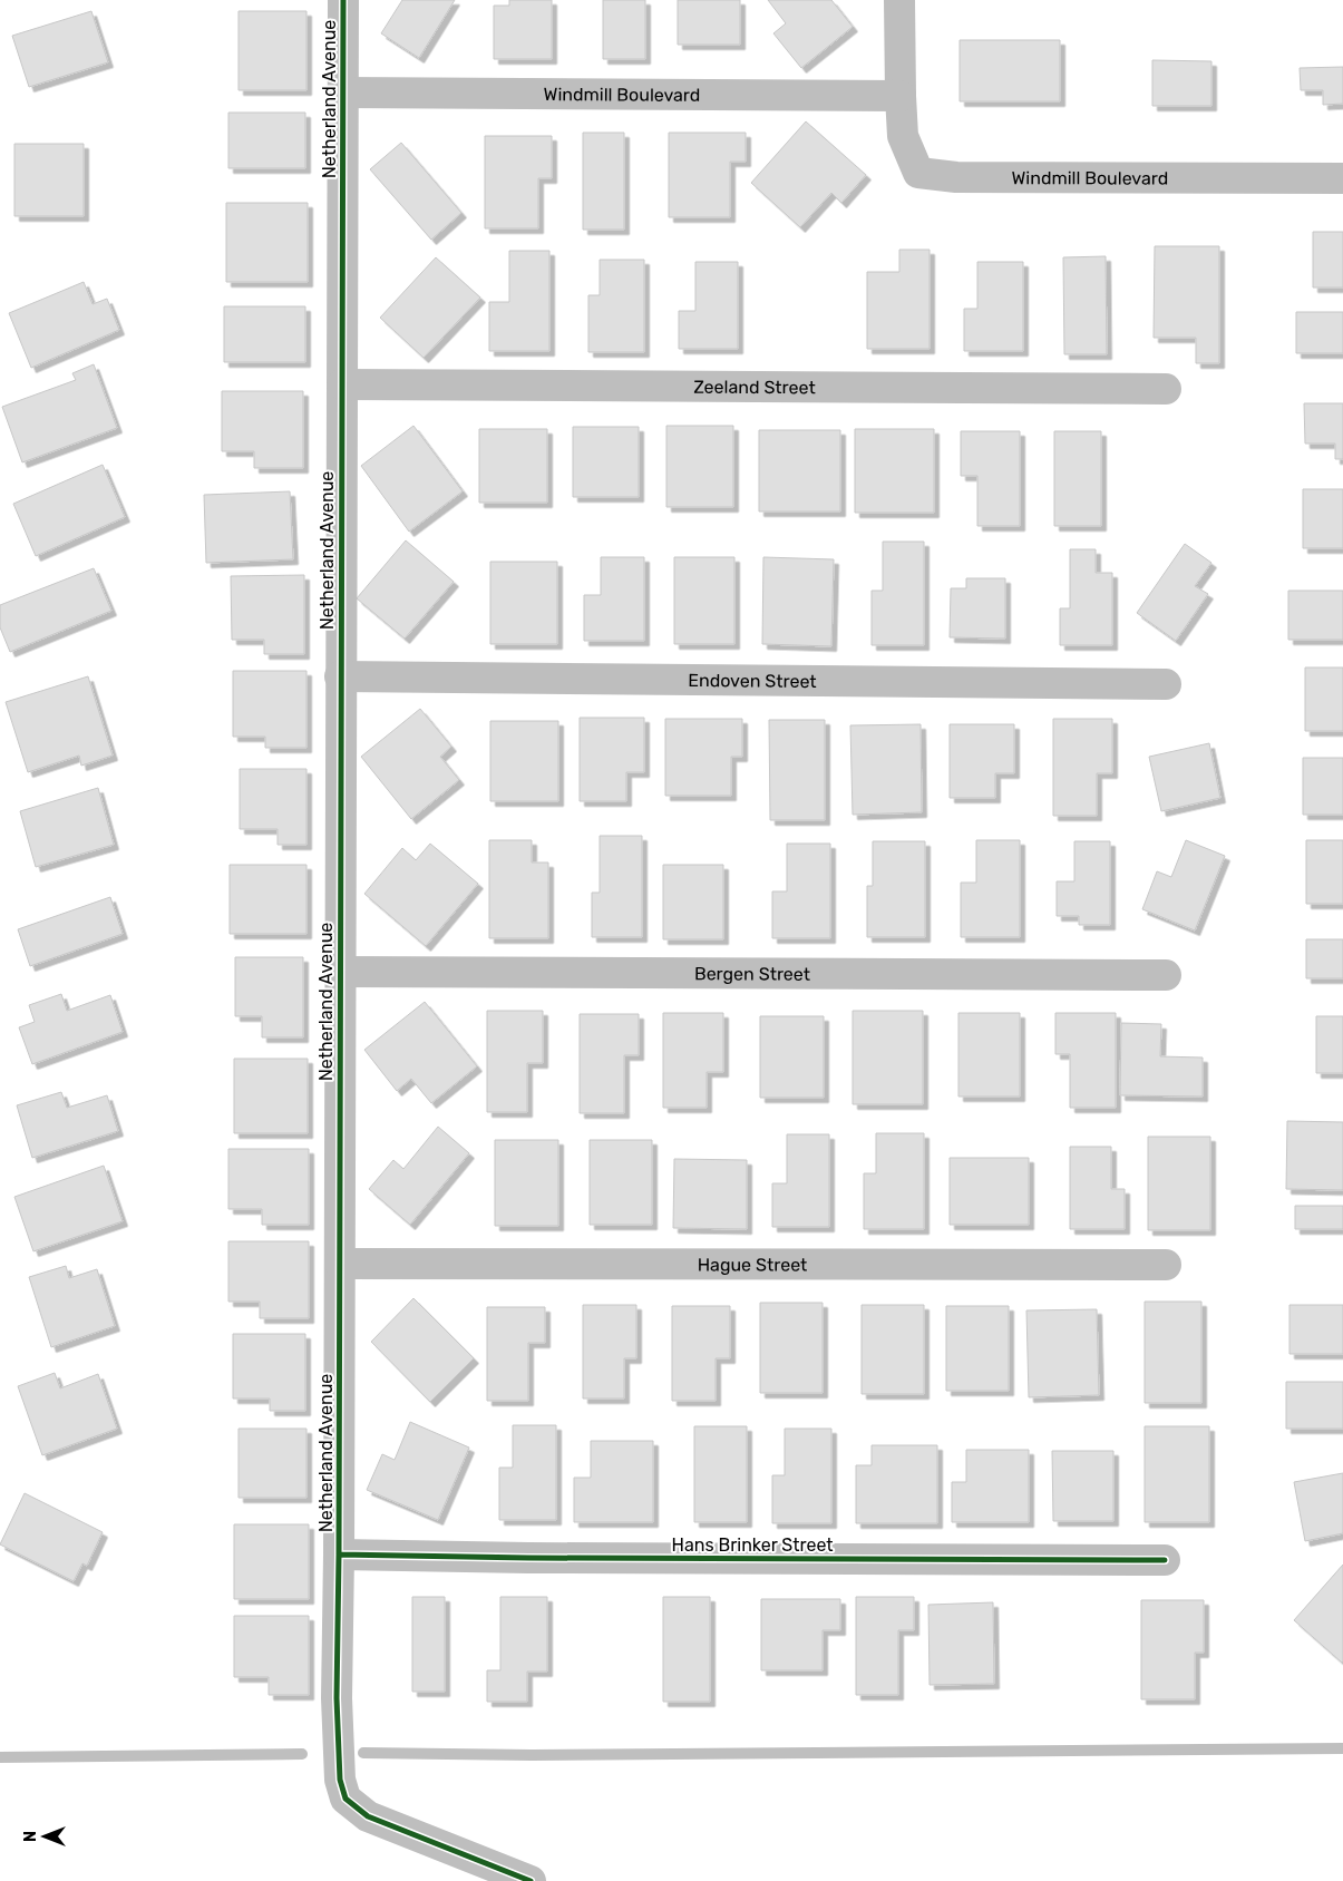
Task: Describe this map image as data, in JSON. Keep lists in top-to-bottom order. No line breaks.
{"streets":{"street":["Windmill Boulevard","Netherland Avenue","Zeeland Street","Endoven Street","Bergen Street","Hague Street","Hans Brinker Street"]},"crossings":[["Windmill Boulevard","Netherland Avenue"],["Netherland Avenue","Zeeland Street"],["Netherland Avenue","Endoven Street"],["Netherland Avenue","Bergen Street"],["Netherland Avenue","Hague Street"],["Netherland Avenue","Hans Brinker Street"]],"north":"left"}
